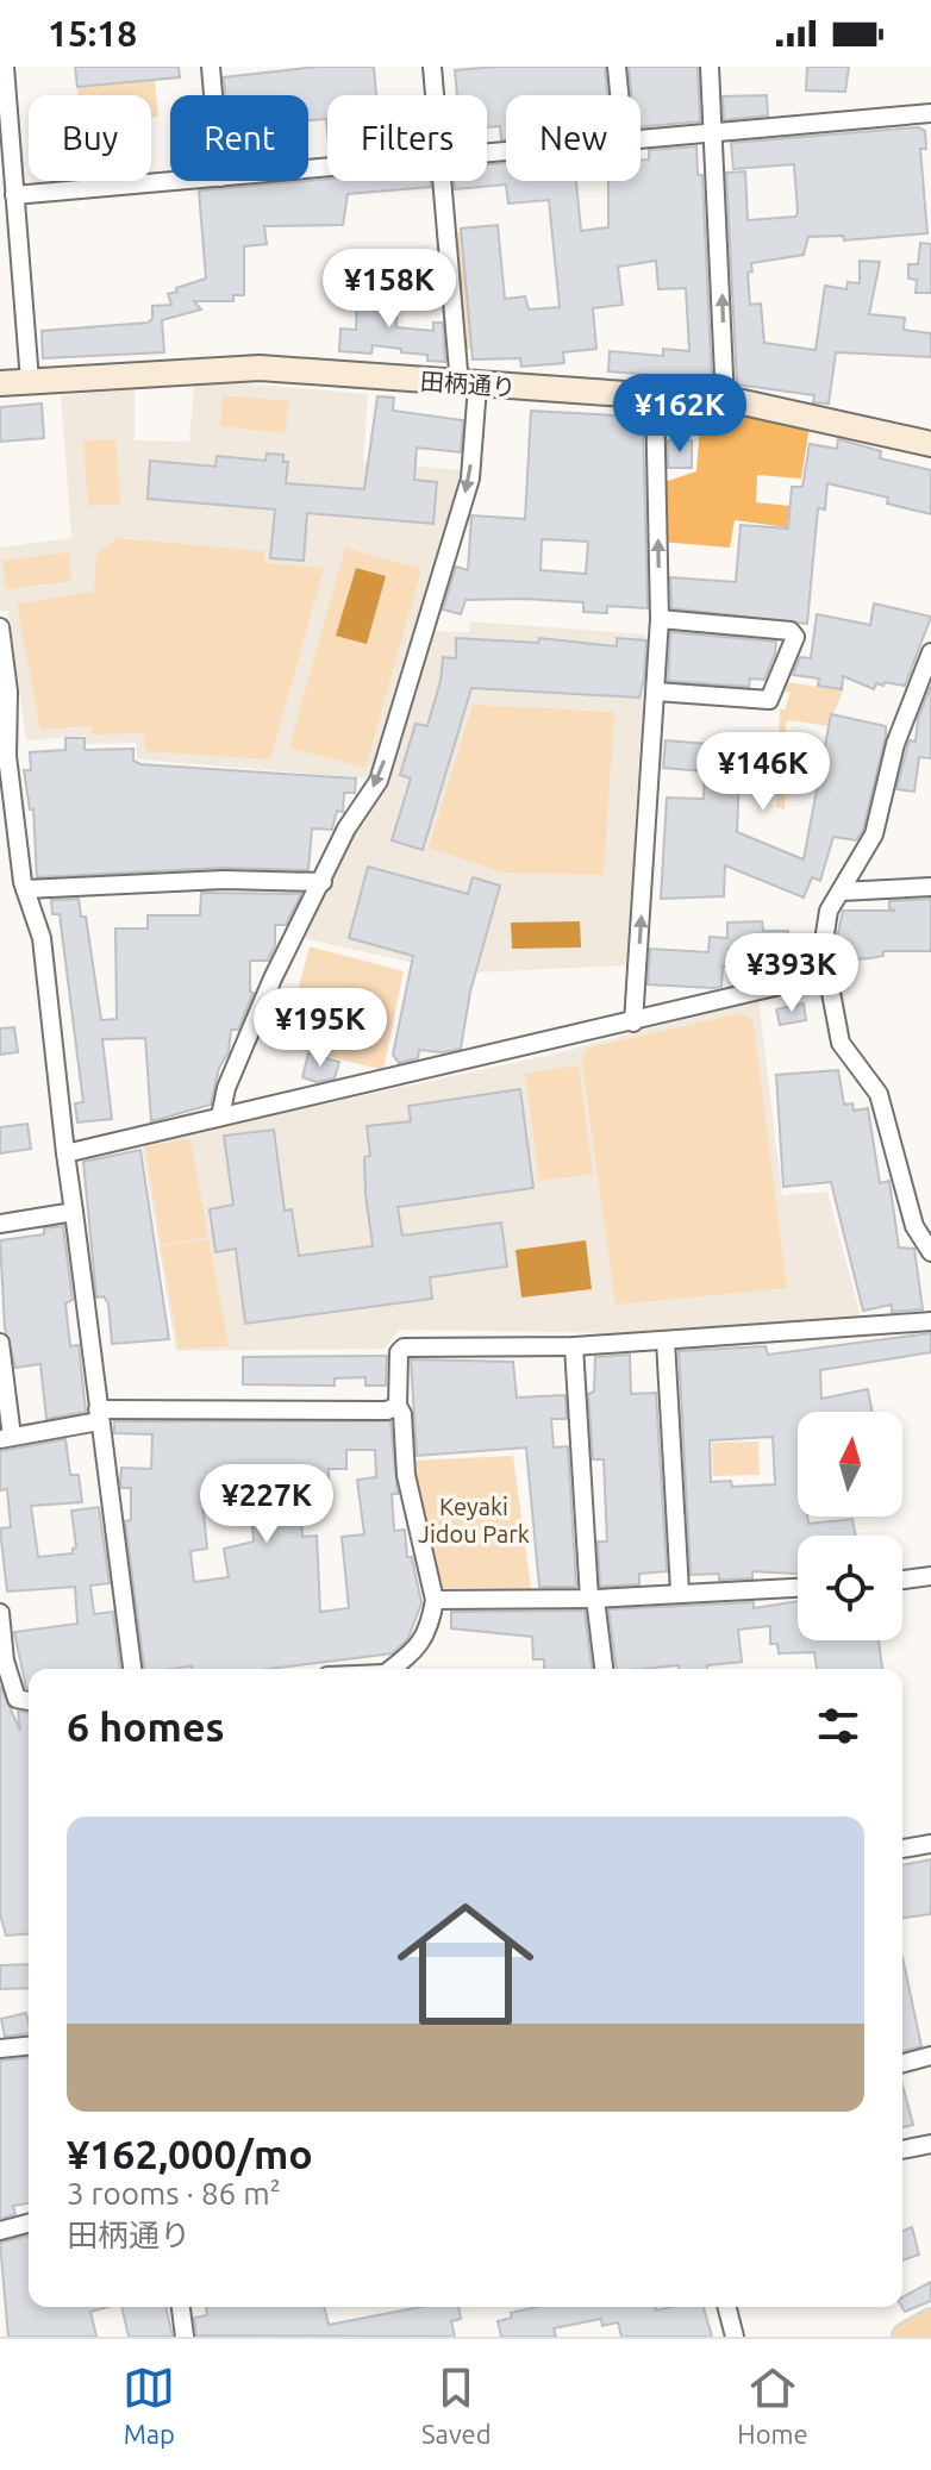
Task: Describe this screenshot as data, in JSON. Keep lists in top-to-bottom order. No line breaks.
{"streets":{"street":["田柄通り"]},"parks":["Keyaki Jidou Park"],"north":"top","page":{"status":"15:18","chip":["Buy","Rent","Filters","New"],"price":["¥158K","¥162K","¥146K","¥393K","¥195K","¥227K"],"heading":"6 homes","list":[{"name":"¥162,000/mo","note":"3 rooms · 86 m² · 田柄通り"}],"tabs":["Map","Saved","Home"]}}
